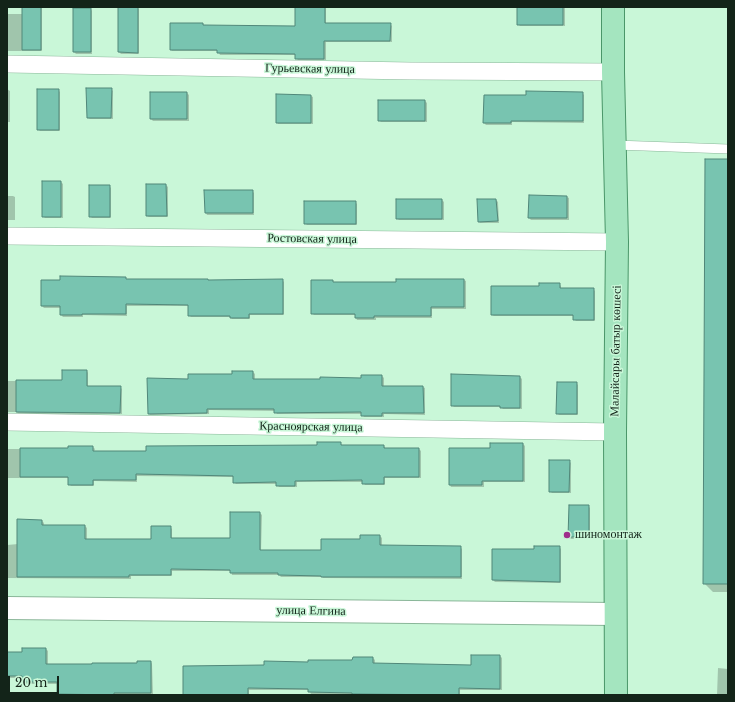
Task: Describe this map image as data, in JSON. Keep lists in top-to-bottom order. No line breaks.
{"streets":{"main road":["Малайсары батыр көшесі"],"street":["Гурьевская улица","Ростовская улица","Красноярская улица","улица Елгина"]},"crossings":[["Гурьевская улица","Малайсары батыр көшесі"],["Ростовская улица","Малайсары батыр көшесі"],["Малайсары батыр көшесі","Красноярская улица"],["Малайсары батыр көшесі","улица Елгина"]],"places":["шиномонтаж"],"scale_bar":"20 m"}
